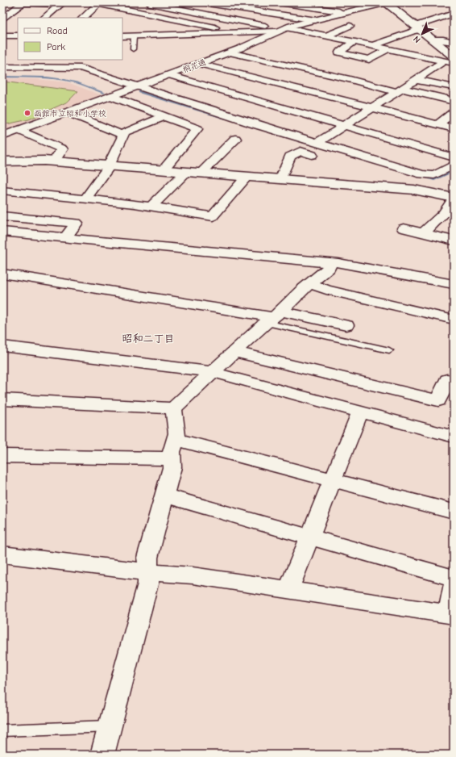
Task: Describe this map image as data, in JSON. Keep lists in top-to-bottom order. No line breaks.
{"streets":{"street":["桐花通"]},"districts":["昭和二丁目"],"places":["函館市立昭和小学校"],"legend":["Road","Park"],"north":"bottom left"}
